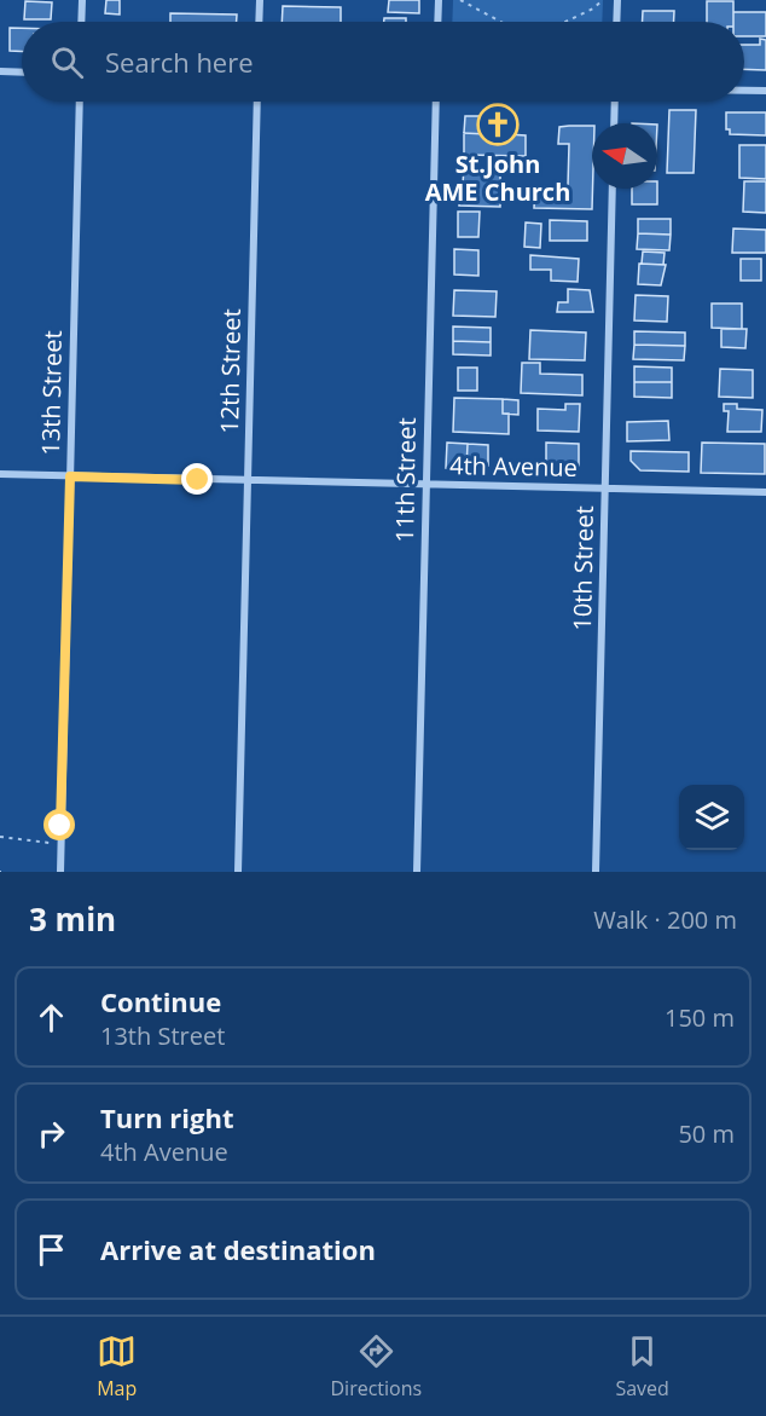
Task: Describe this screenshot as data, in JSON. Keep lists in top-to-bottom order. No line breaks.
{"streets":{"street":["12th Street","13th Street","4th Avenue","11th Street","10th Street"]},"crossings":[["12th Street","4th Avenue"],["13th Street","4th Avenue"],["4th Avenue","11th Street"],["4th Avenue","10th Street"]],"places":{"church":["St.John AME Church"]},"north":"left","page":{"search":"Search here","heading":["3 min","Walk · 200 m"],"list":[["Continue","13th Street","150 m"],["Turn right","4th Avenue","50 m"],"Arrive at destination"],"nav":["Map","Directions","Saved"]}}
